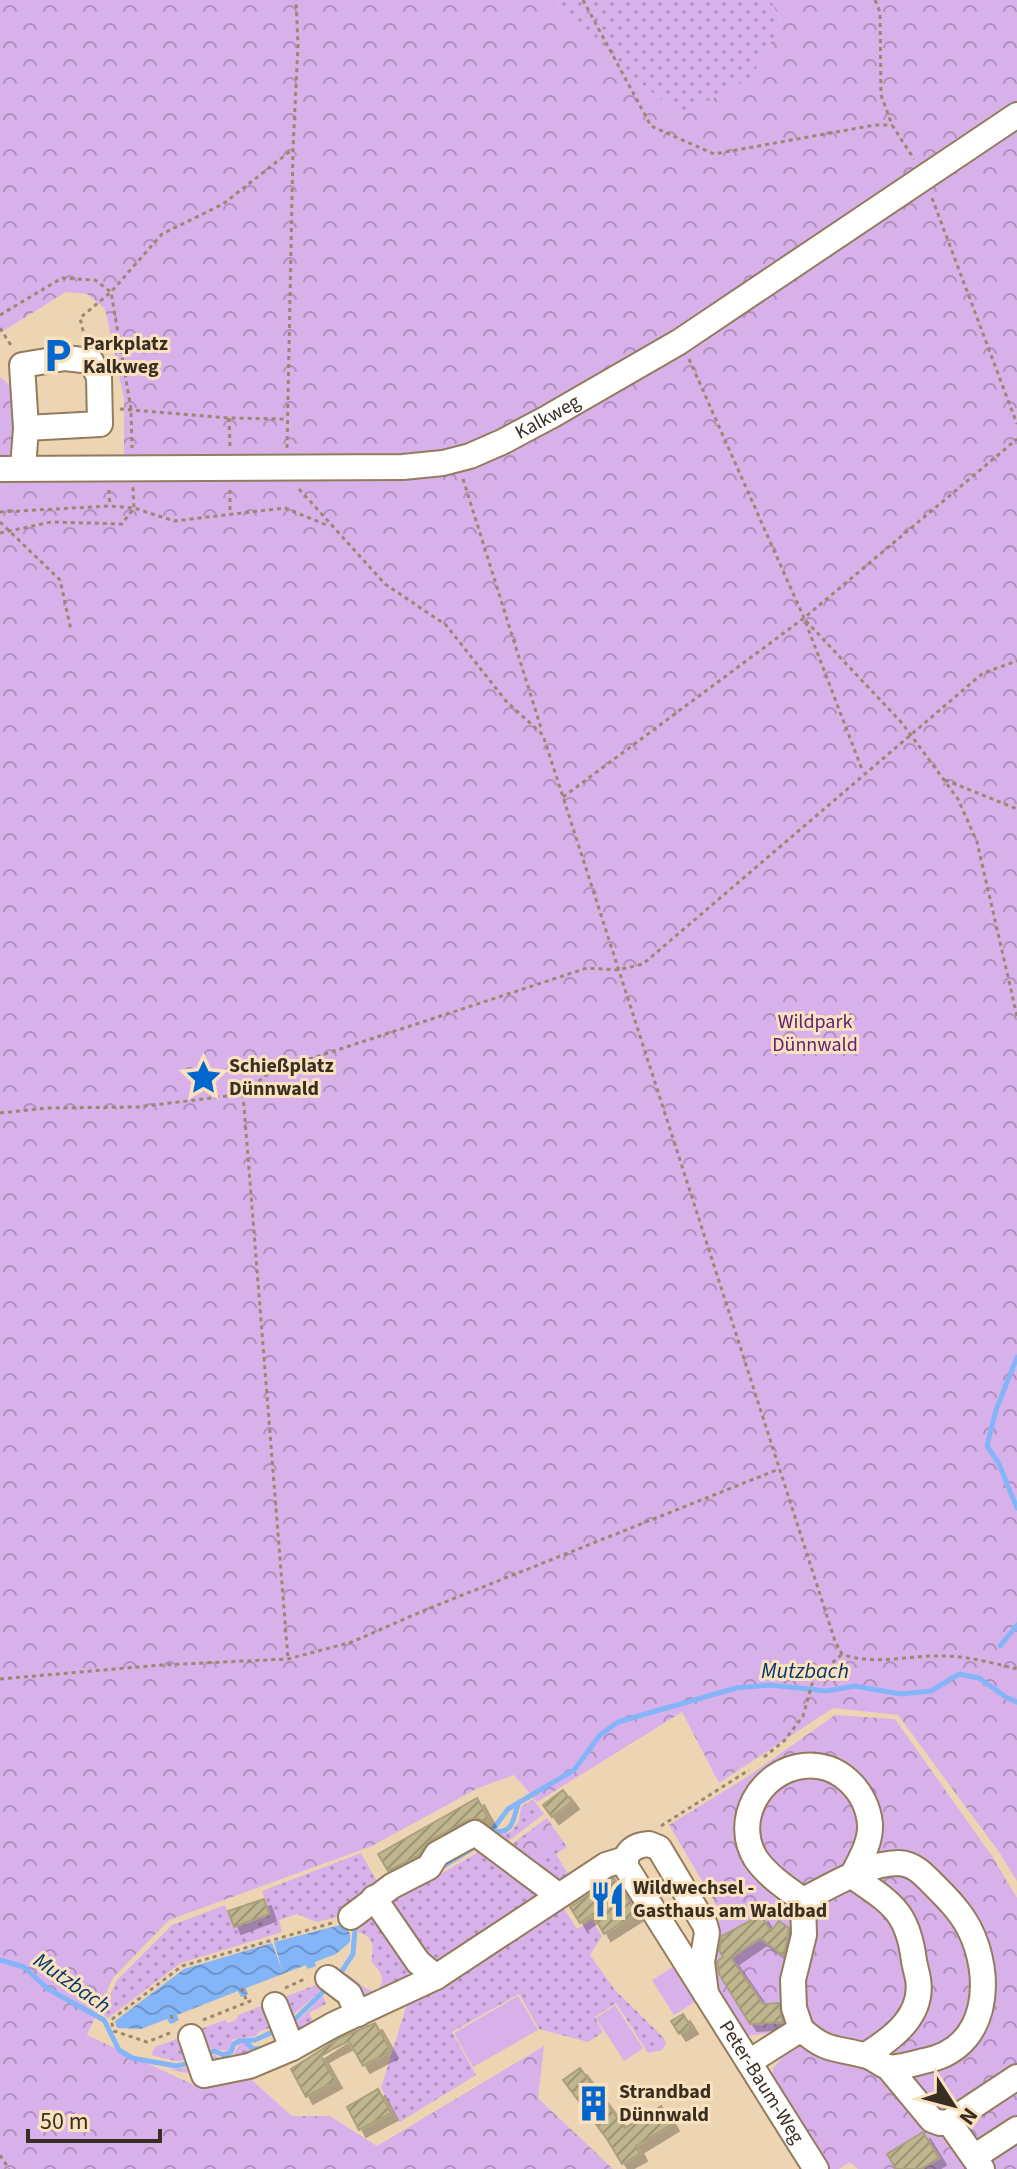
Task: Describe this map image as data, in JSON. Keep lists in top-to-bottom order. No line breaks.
{"streets":{"street":["Kalkweg","Peter-Baum-Weg"]},"water":["Mutzbach"],"parks":["Wildpark Dünnwald"],"places":{"parking":["Parkplatz Kalkweg"],"place":["Schießplatz Dünnwald"],"restaurant":["Wildwechsel - Gasthaus am Waldbad"],"building":["Strandbad Dünnwald"]},"scale_bar":"50 m","north":"bottom right"}
